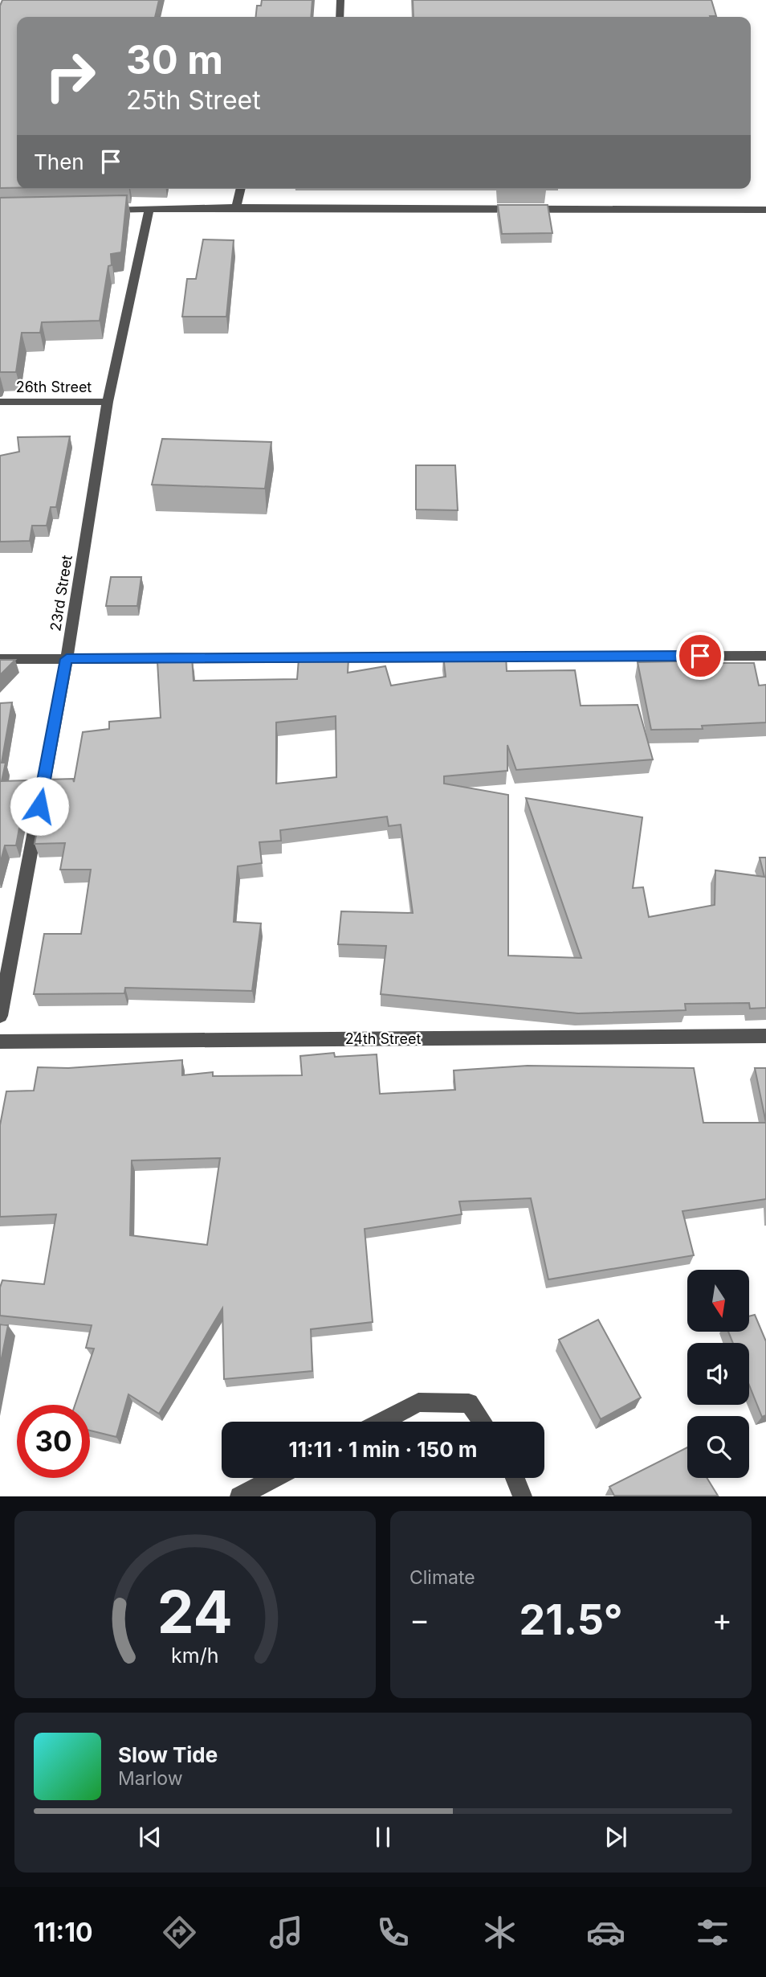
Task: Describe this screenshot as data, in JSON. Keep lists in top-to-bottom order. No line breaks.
{"streets":{"street":["26th Street","23rd Street","24th Street"]},"crossings":[["26th Street","23rd Street"]],"north":"bottom","page":{"turn":["30 m","25th Street"],"then":"Then","limit":"30","trip":"11:11 · 1 min · 150 m","tile":"Climate","heat":["−","21.5°","+"],"song":["Slow Tide","Marlow"],"tabs":"11:10","gauge":["24","km/h"]}}
